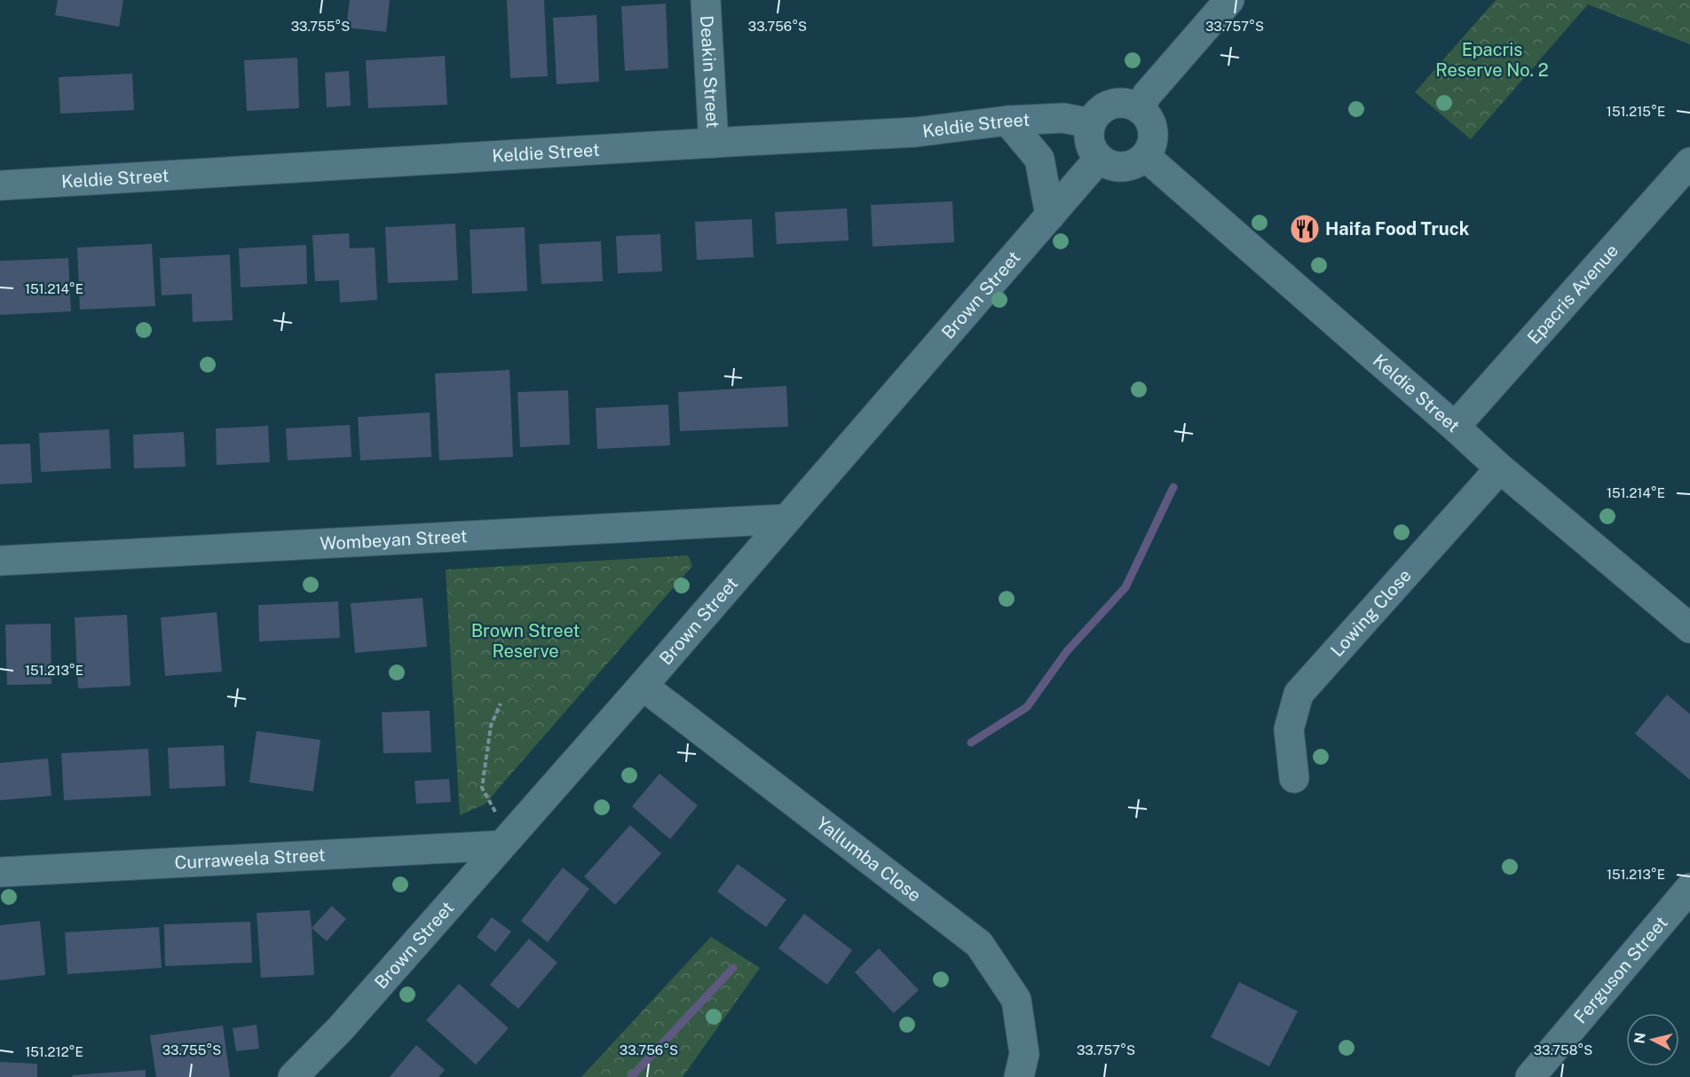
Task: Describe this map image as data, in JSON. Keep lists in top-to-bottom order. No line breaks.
{"streets":{"street":["Deakin Street","Keldie Street","Brown Street","Epacris Avenue","Wombeyan Street","Lowing Close","Curraweela Street","Yallumba Close","Ferguson Street"]},"crossings":[["Deakin Street","Keldie Street"],["Keldie Street","Brown Street"],["Keldie Street","Epacris Avenue"],["Keldie Street","Lowing Close"],["Brown Street","Wombeyan Street"],["Brown Street","Curraweela Street"],["Brown Street","Yallumba Close"]],"parks":["Epacris Reserve No. 2","Brown Street Reserve"],"places":{"restaurant":["Haifa Food Truck"]},"north":"left","coordinates":["33.755°S","33.756°S","33.757°S","151.215°E","151.214°E","151.213°E","33.758°S","151.212°E"]}
